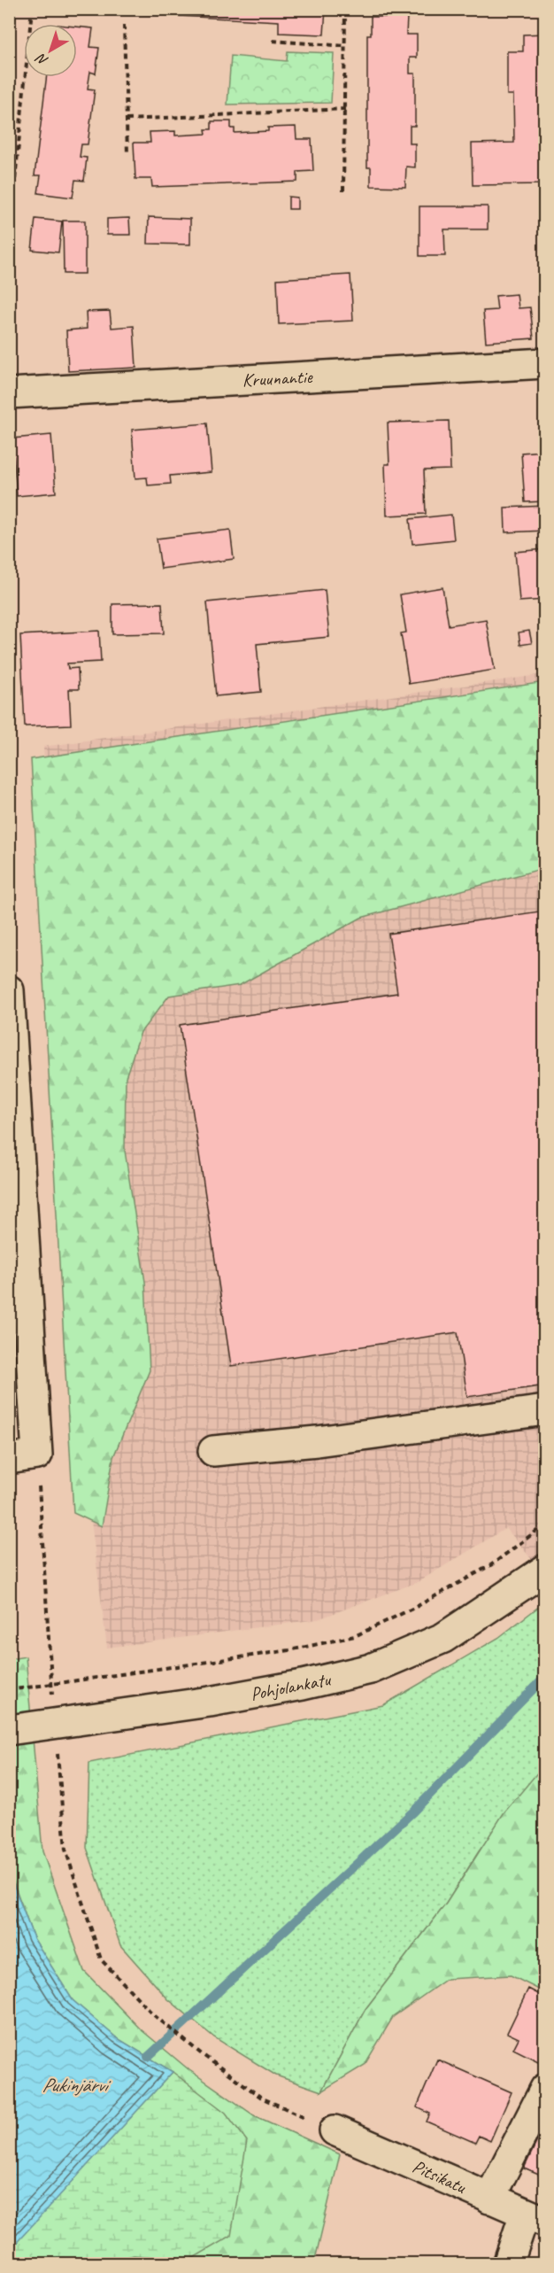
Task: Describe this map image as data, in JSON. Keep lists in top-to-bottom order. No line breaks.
{"streets":{"street":["Kruunantie","Pohjolankatu","Pitsikatu"]},"water":["Pukinjärvi"],"north":"bottom left"}
